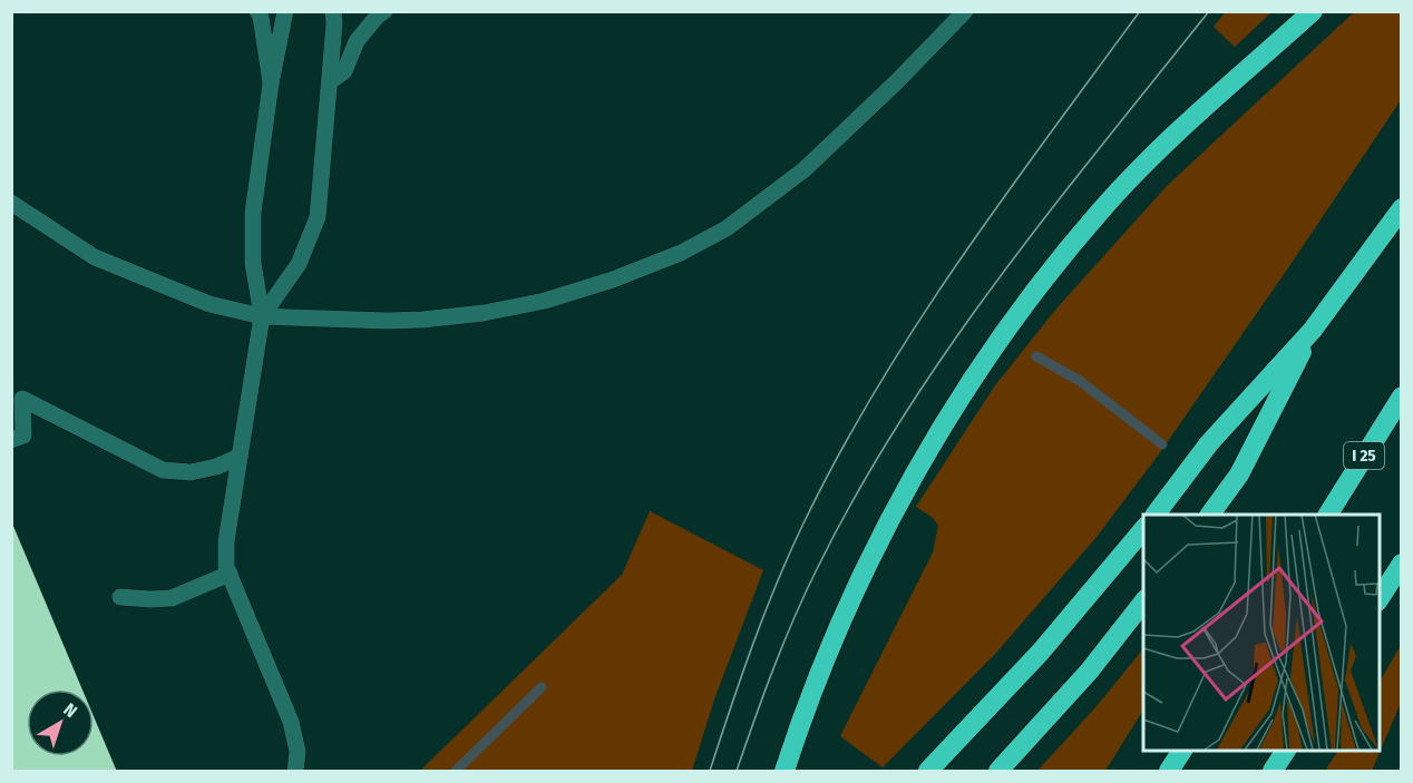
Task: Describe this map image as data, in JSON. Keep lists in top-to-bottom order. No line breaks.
{"streets":{"highway":["I 25"]},"north":"top right"}
